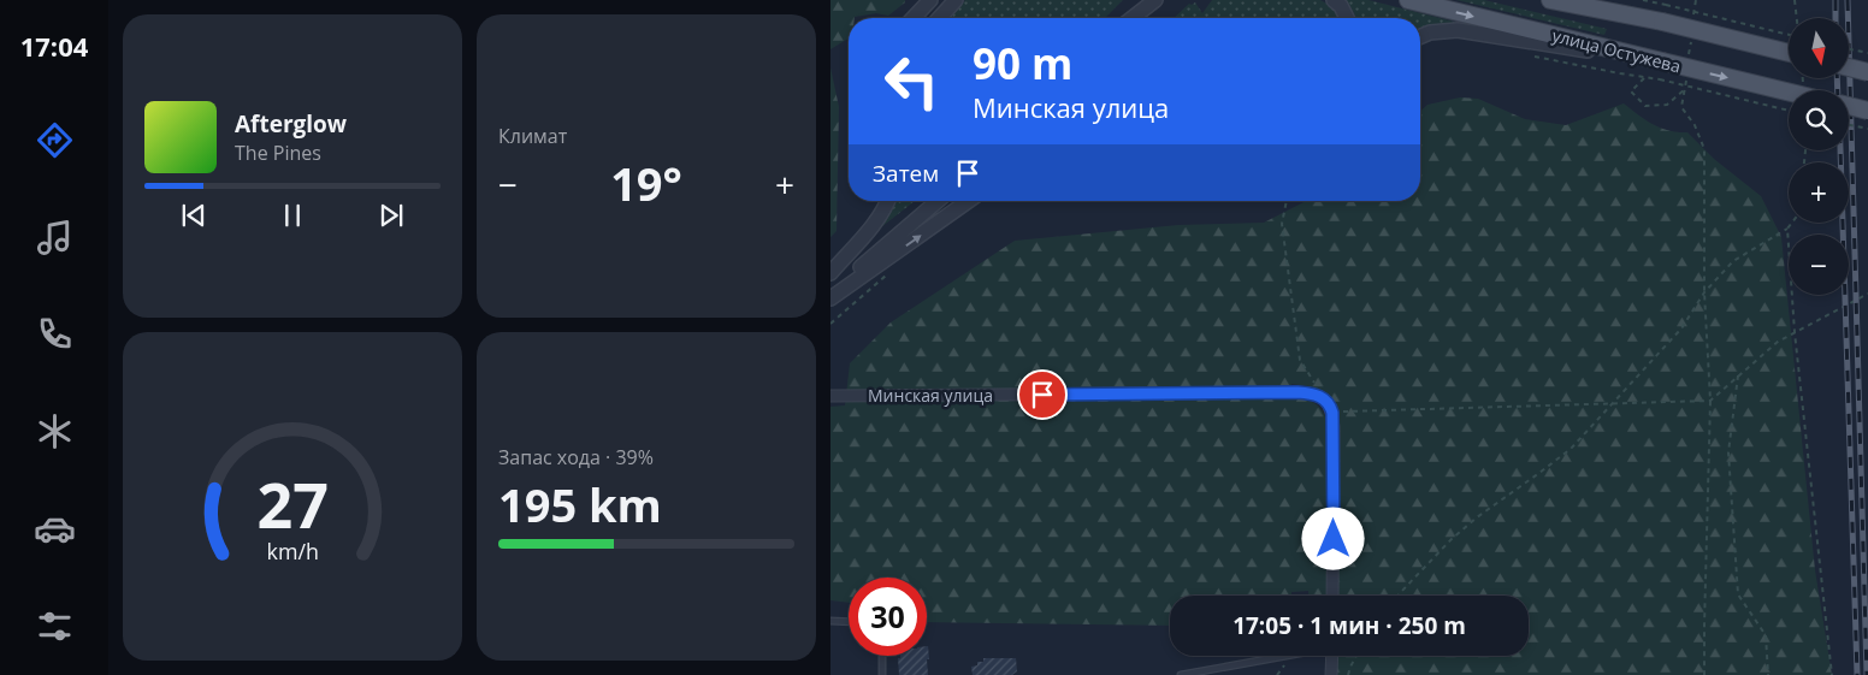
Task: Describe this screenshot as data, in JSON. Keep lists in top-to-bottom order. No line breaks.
{"streets":{"main road":["улица Остужева"],"street":["Минская улица"]},"north":"bottom","page":{"tabs":"17:04","tile":["Климат",["Запас хода · 39%","195 km"]],"map_buttons":["+","−"],"turn":["90 m","Минская улица"],"song":["Afterglow","The Pines"],"then":"Затем","heat":["−","19°","+"],"limit":"30","trip":"17:05 · 1 мин · 250 m","gauge":["27","km/h"]}}
